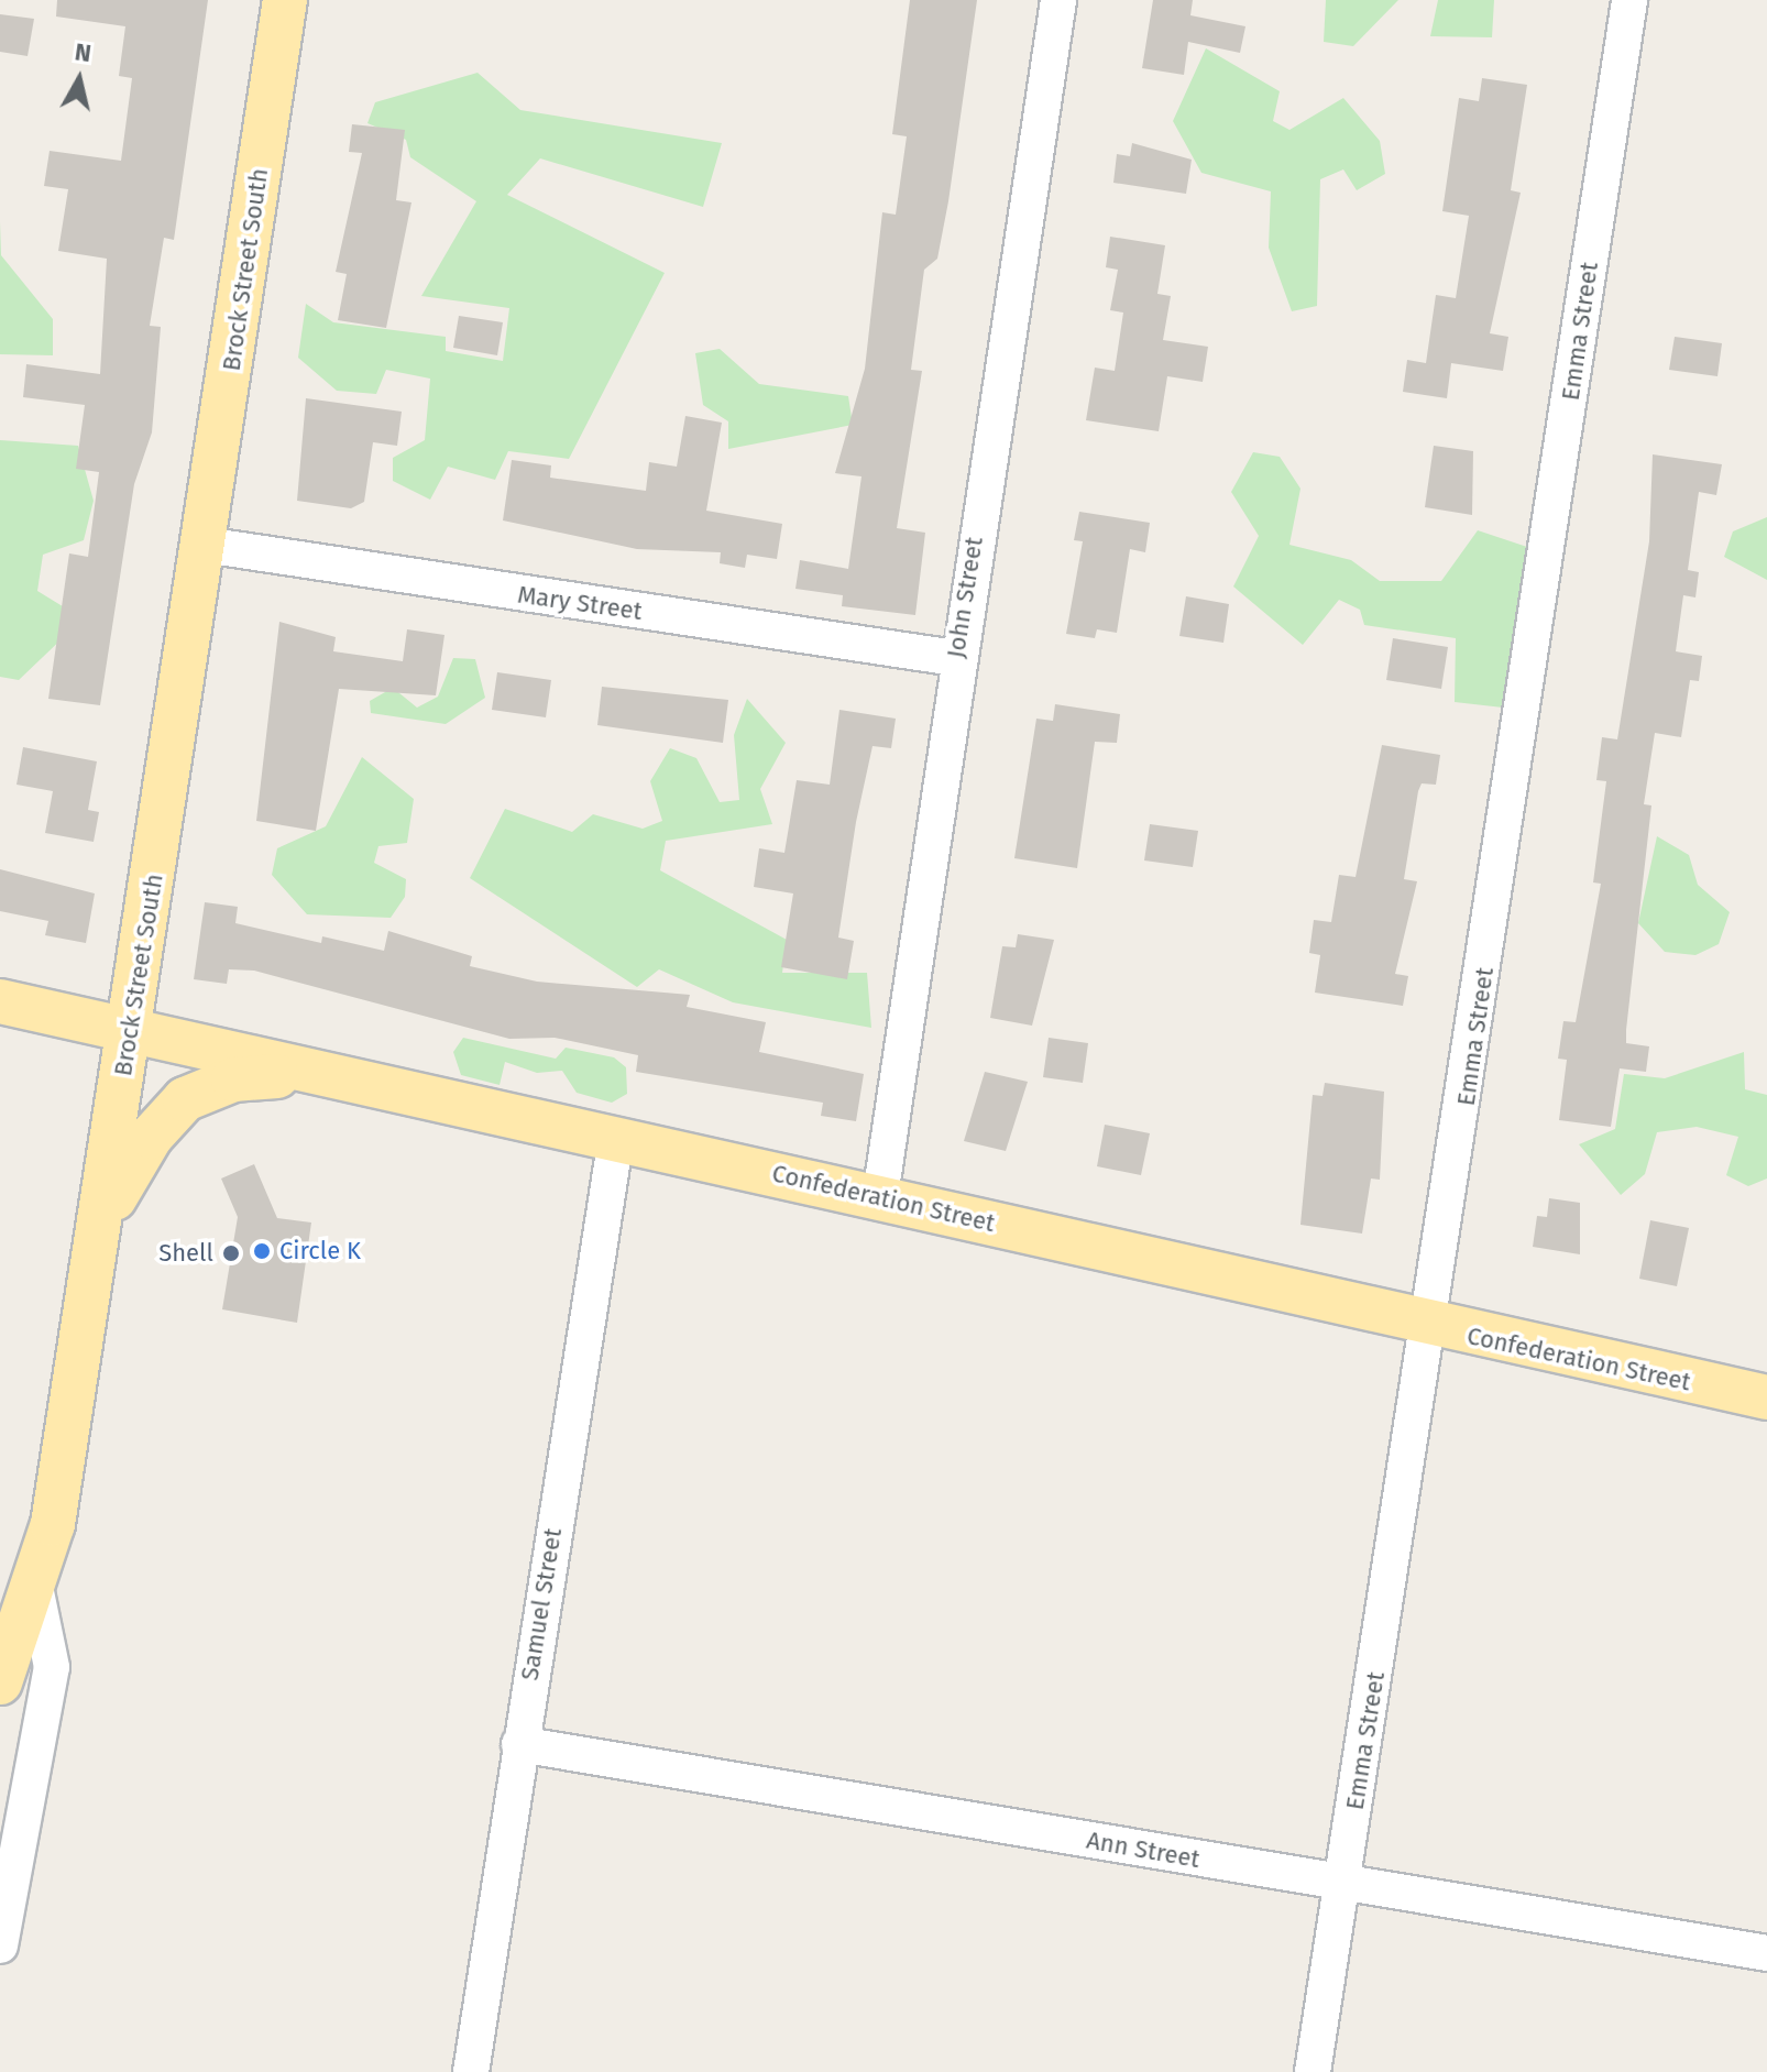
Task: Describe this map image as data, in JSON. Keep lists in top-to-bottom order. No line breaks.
{"streets":{"main road":["Brock Street South","Confederation Street"],"street":["Emma Street","John Street","Mary Street","Samuel Street","Ann Street"]},"crossings":[["Brock Street South","Mary Street"],["Brock Street South","Confederation Street"],["Emma Street","Confederation Street"],["Emma Street","Ann Street"],["John Street","Mary Street"],["John Street","Confederation Street"],["Confederation Street","Samuel Street"],["Samuel Street","Ann Street"]],"places":["Circle K","Shell"],"north":"top"}
